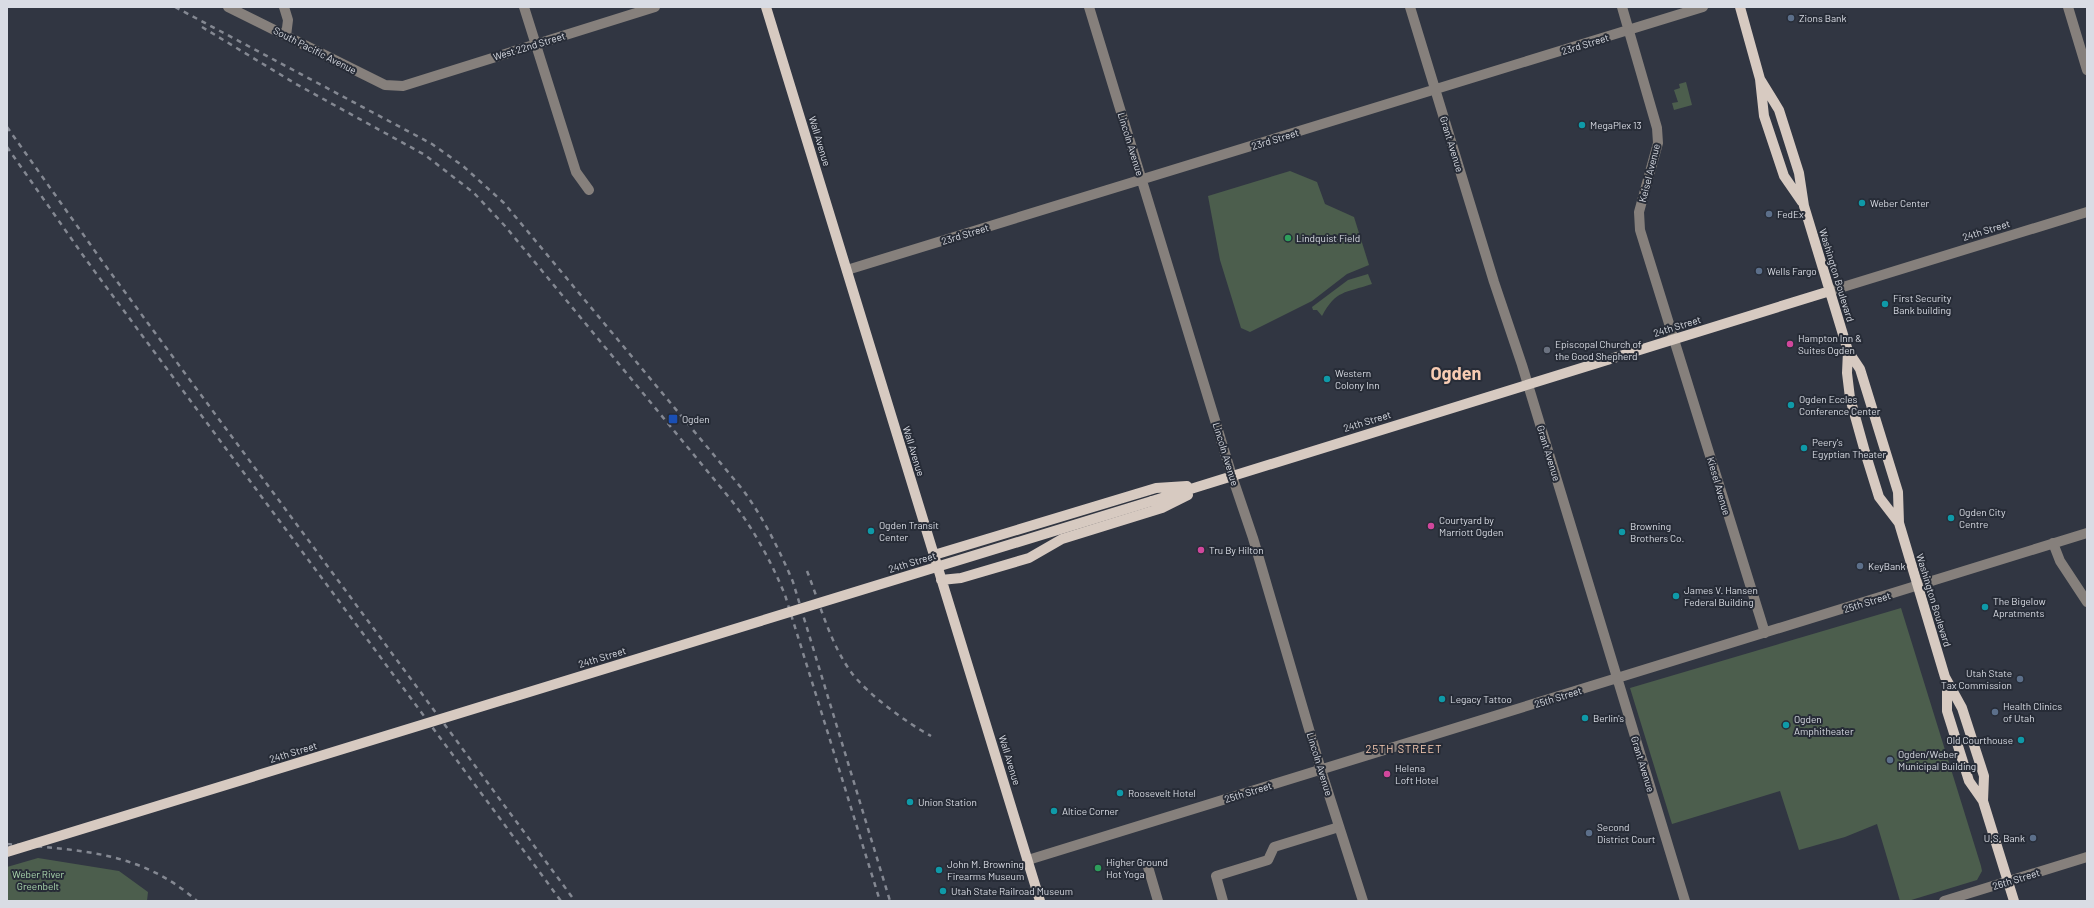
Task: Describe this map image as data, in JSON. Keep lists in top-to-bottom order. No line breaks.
{"streets":{"main road":["Wall Avenue","24th Street","Washington Boulevard"],"street":["23rd Street","West 22nd Street","South Pacific Avenue","Lincoln Avenue","Grant Avenue","Keisel Avenue","Kiesel Avenue","25th Street","26th Street"]},"crossings":[["23rd Street","Wall Avenue"],["23rd Street","Lincoln Avenue"],["23rd Street","Grant Avenue"],["23rd Street","Keisel Avenue"],["West 22nd Street","South Pacific Avenue"],["Wall Avenue","24th Street"],["Wall Avenue","25th Street"],["Lincoln Avenue","24th Street"],["Lincoln Avenue","25th Street"],["Grant Avenue","24th Street"],["Grant Avenue","25th Street"],["Keisel Avenue","24th Street"],["Keisel Avenue","Kiesel Avenue"],["24th Street","Washington Boulevard"],["24th Street","Kiesel Avenue"],["Washington Boulevard","25th Street"],["Washington Boulevard","26th Street"],["Kiesel Avenue","25th Street"]],"districts":["Ogden","25TH STREET"],"parks":["Weber River Greenbelt"],"places":{"other":["Zions Bank","MegaPlex 13","Weber Center","FedEx","Lindquist Field","Wells Fargo","First Security Bank building","Hampton Inn & Suites Ogden","Episcopal Church of the Good Shepherd","Western Colony Inn","Ogden Eccles Conference Center","Peery's Egyptian Theater","Ogden City Centre","Courtyard by Marriott Ogden","Ogden Transit Center","Browning Brothers Co.","Tru By Hilton","KeyBank","James V. Hansen Federal Building","The Bigelow Apratments","Utah State Tax Commission","Legacy Tattoo","Health Clinics of Utah","Berlin's","Ogden Amphitheater","Old Courthouse","Ogden/Weber Municipal Building","Helena Loft Hotel","Roosevelt Hotel","Union Station","Altice Corner","Second District Court","U.S. Bank","Higher Ground Hot Yoga","John M. Browning Firearms Museum","Utah State Railroad Museum"],"transit":["Ogden"]}}
